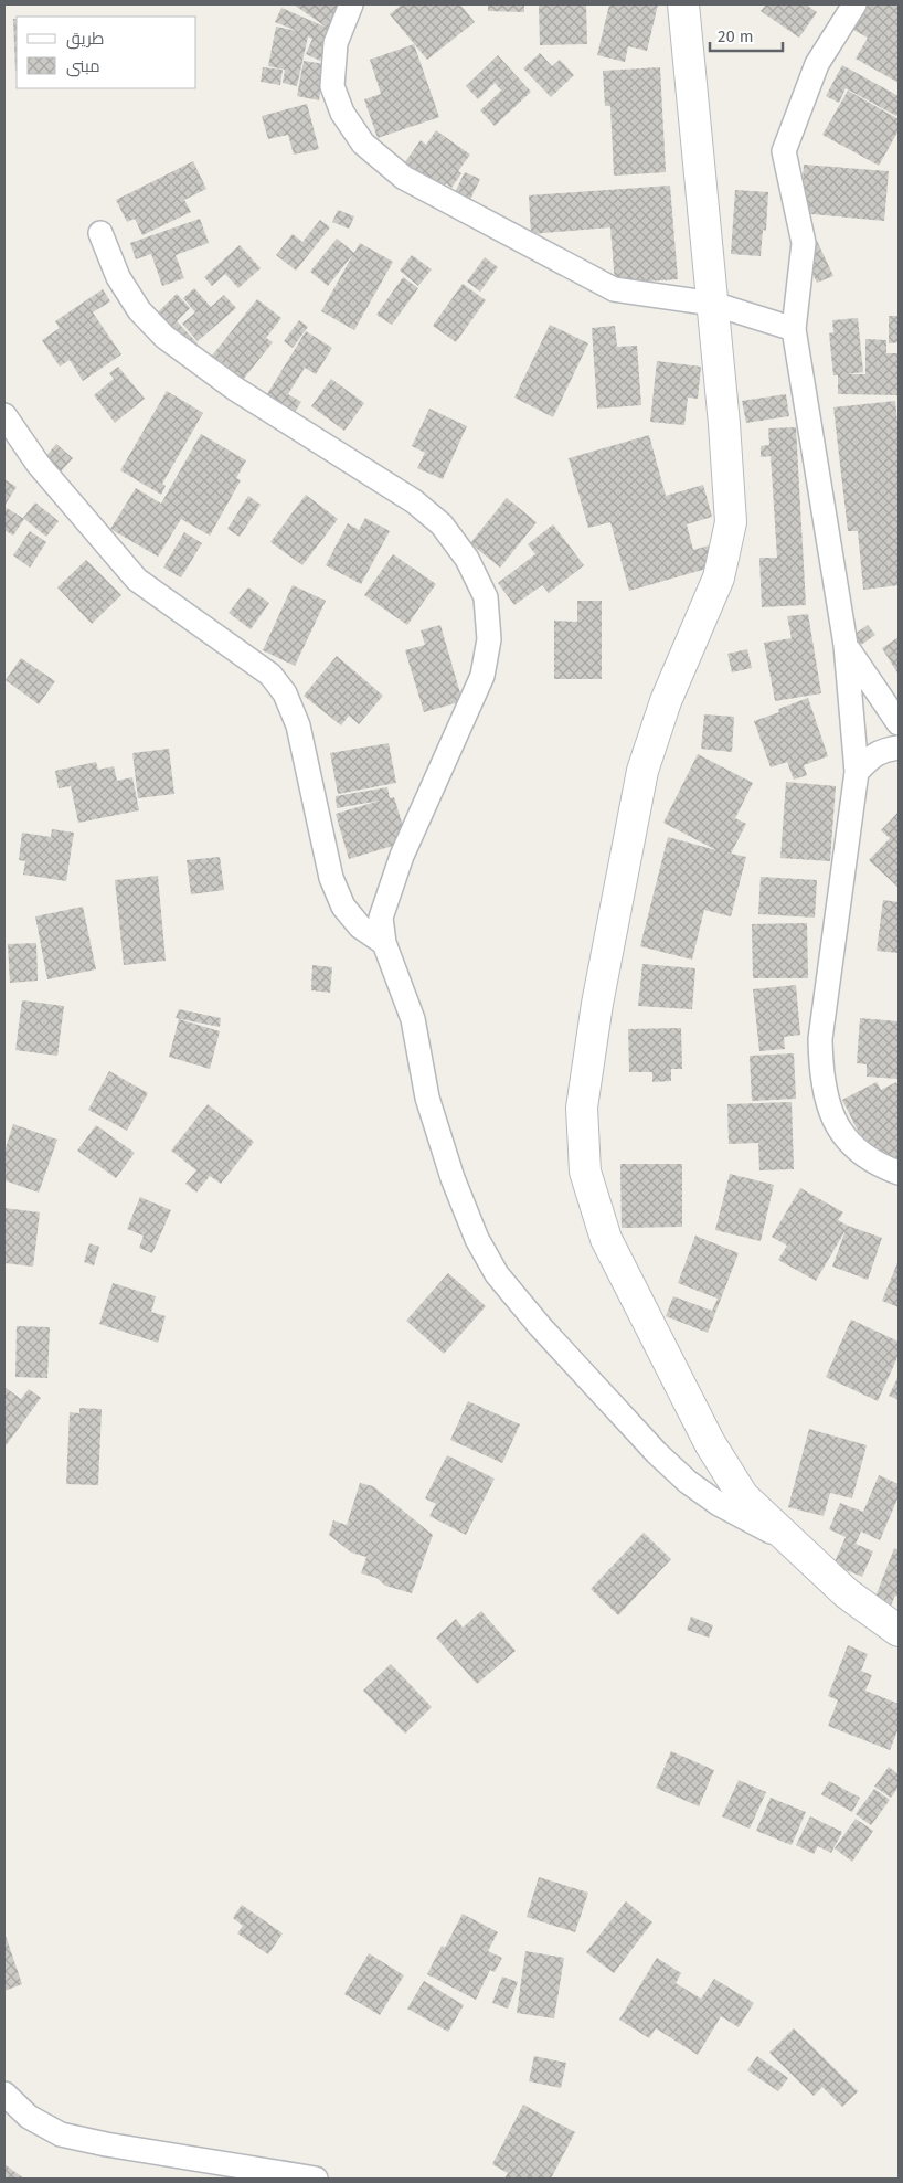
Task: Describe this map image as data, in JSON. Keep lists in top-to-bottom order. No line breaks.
{"legend":["طريق","مبنى"],"scale_bar":"20 m"}
